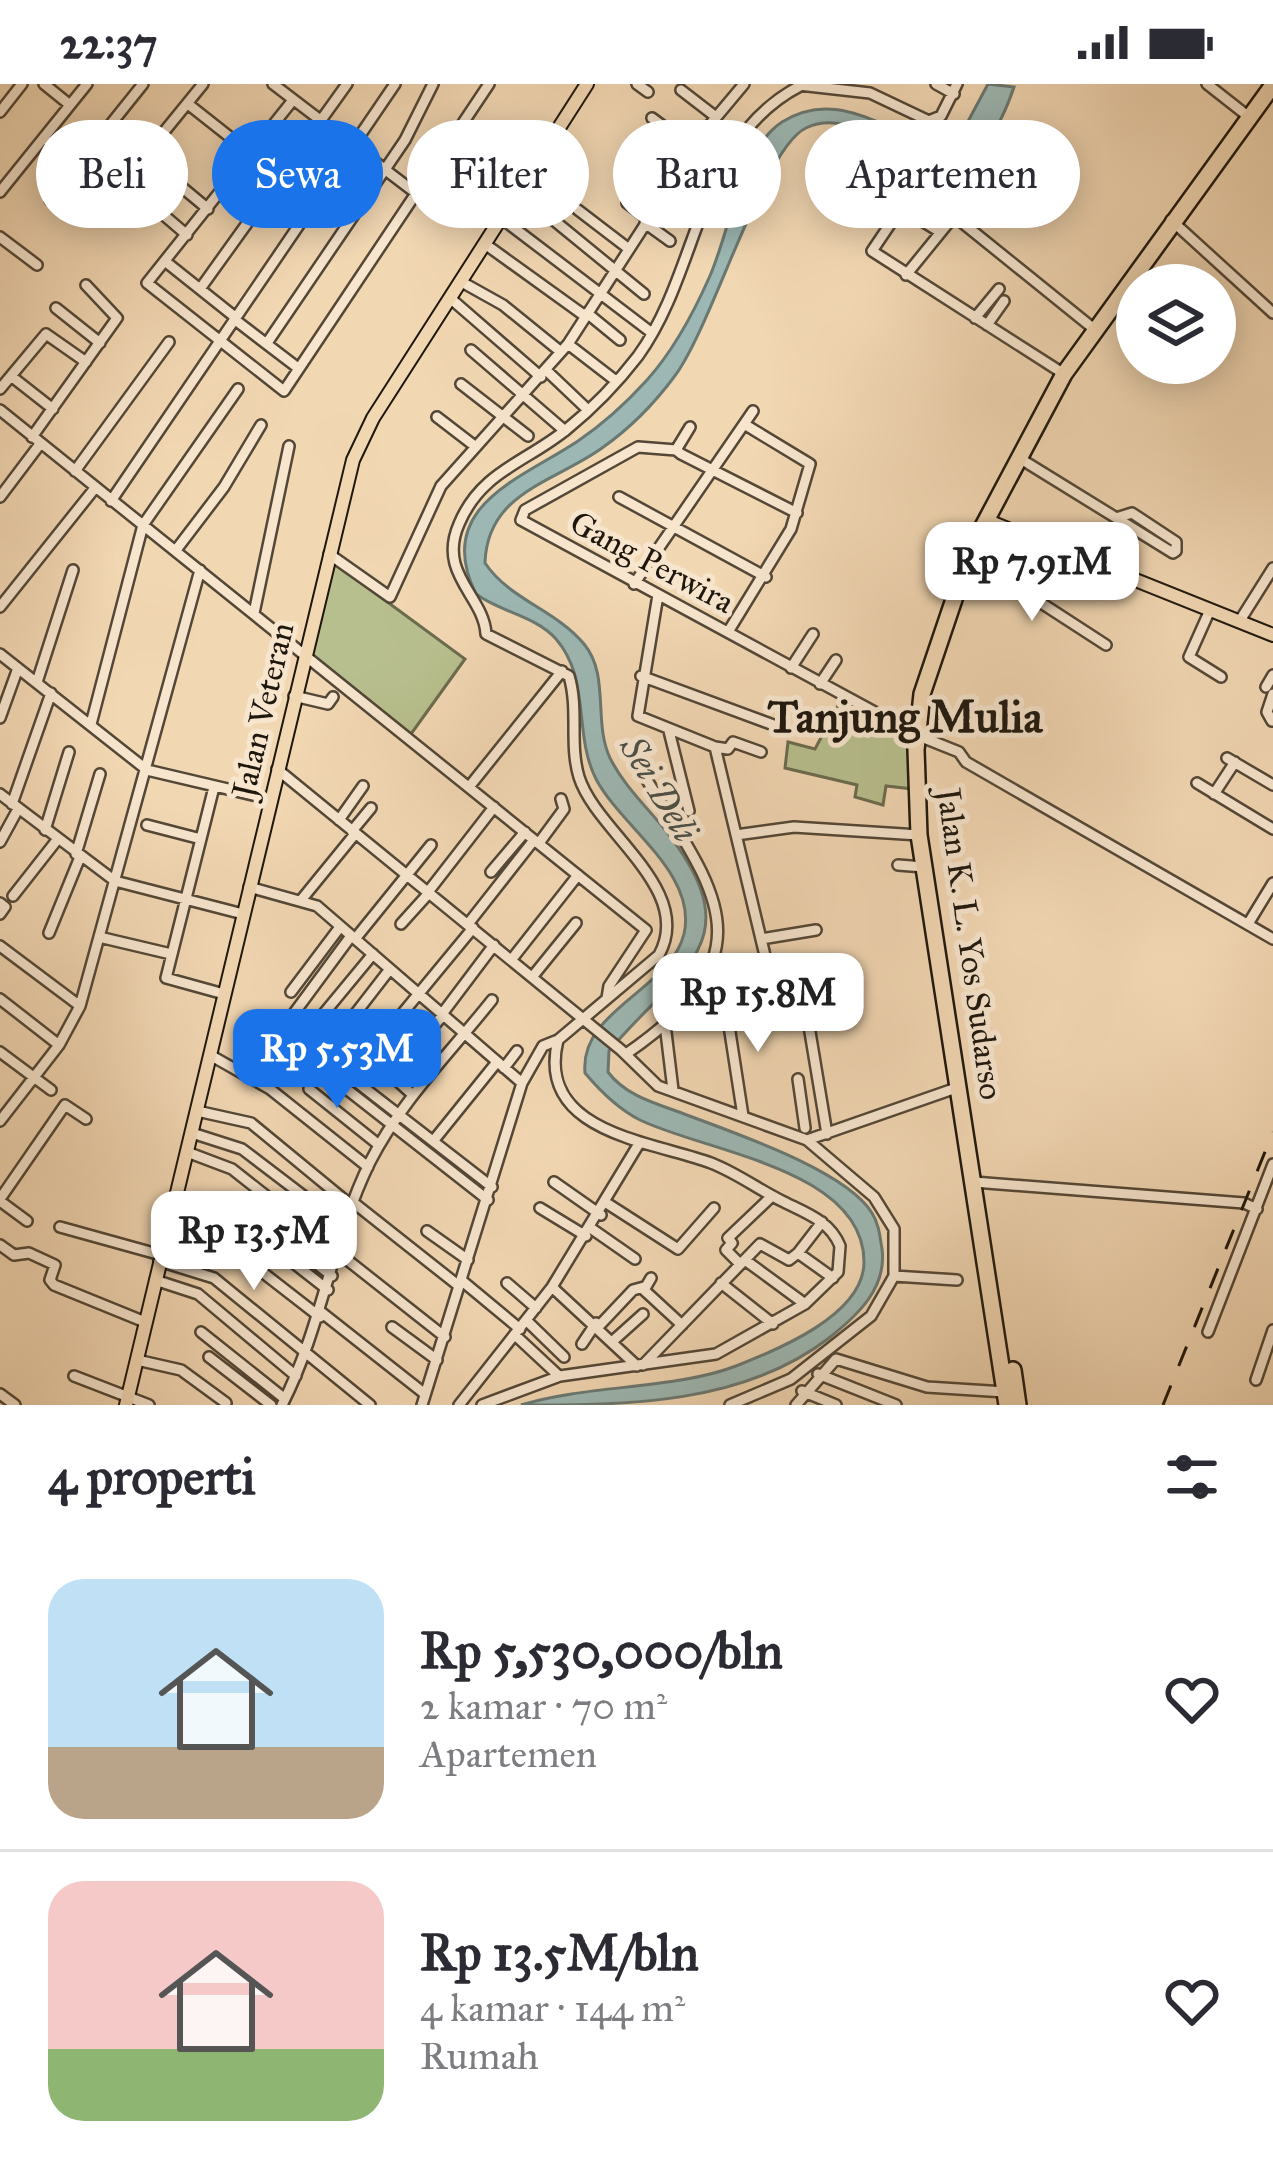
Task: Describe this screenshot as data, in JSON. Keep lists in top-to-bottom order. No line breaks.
{"streets":{"highway":["Jalan K. L. Yos Sudarso"],"main road":["Jalan Veteran"],"street":["Gang Perwira"]},"crossings":[["Gang Perwira","Jalan K. L. Yos Sudarso"]],"districts":["Tanjung Mulia"],"water":["Sei Deli"],"page":{"status":"22:37","chip":["Beli","Sewa","Filter","Baru","Apartemen"],"price":["Rp 7.91M","Rp 15.8M","Rp 5.53M","Rp 13.5M"],"heading":"4 properti","list":[{"name":"Rp 5,530,000/bln","note":"2 kamar · 70 m² · Apartemen"},{"name":"Rp 13.5M/bln","note":"4 kamar · 144 m² · Rumah"}]}}
